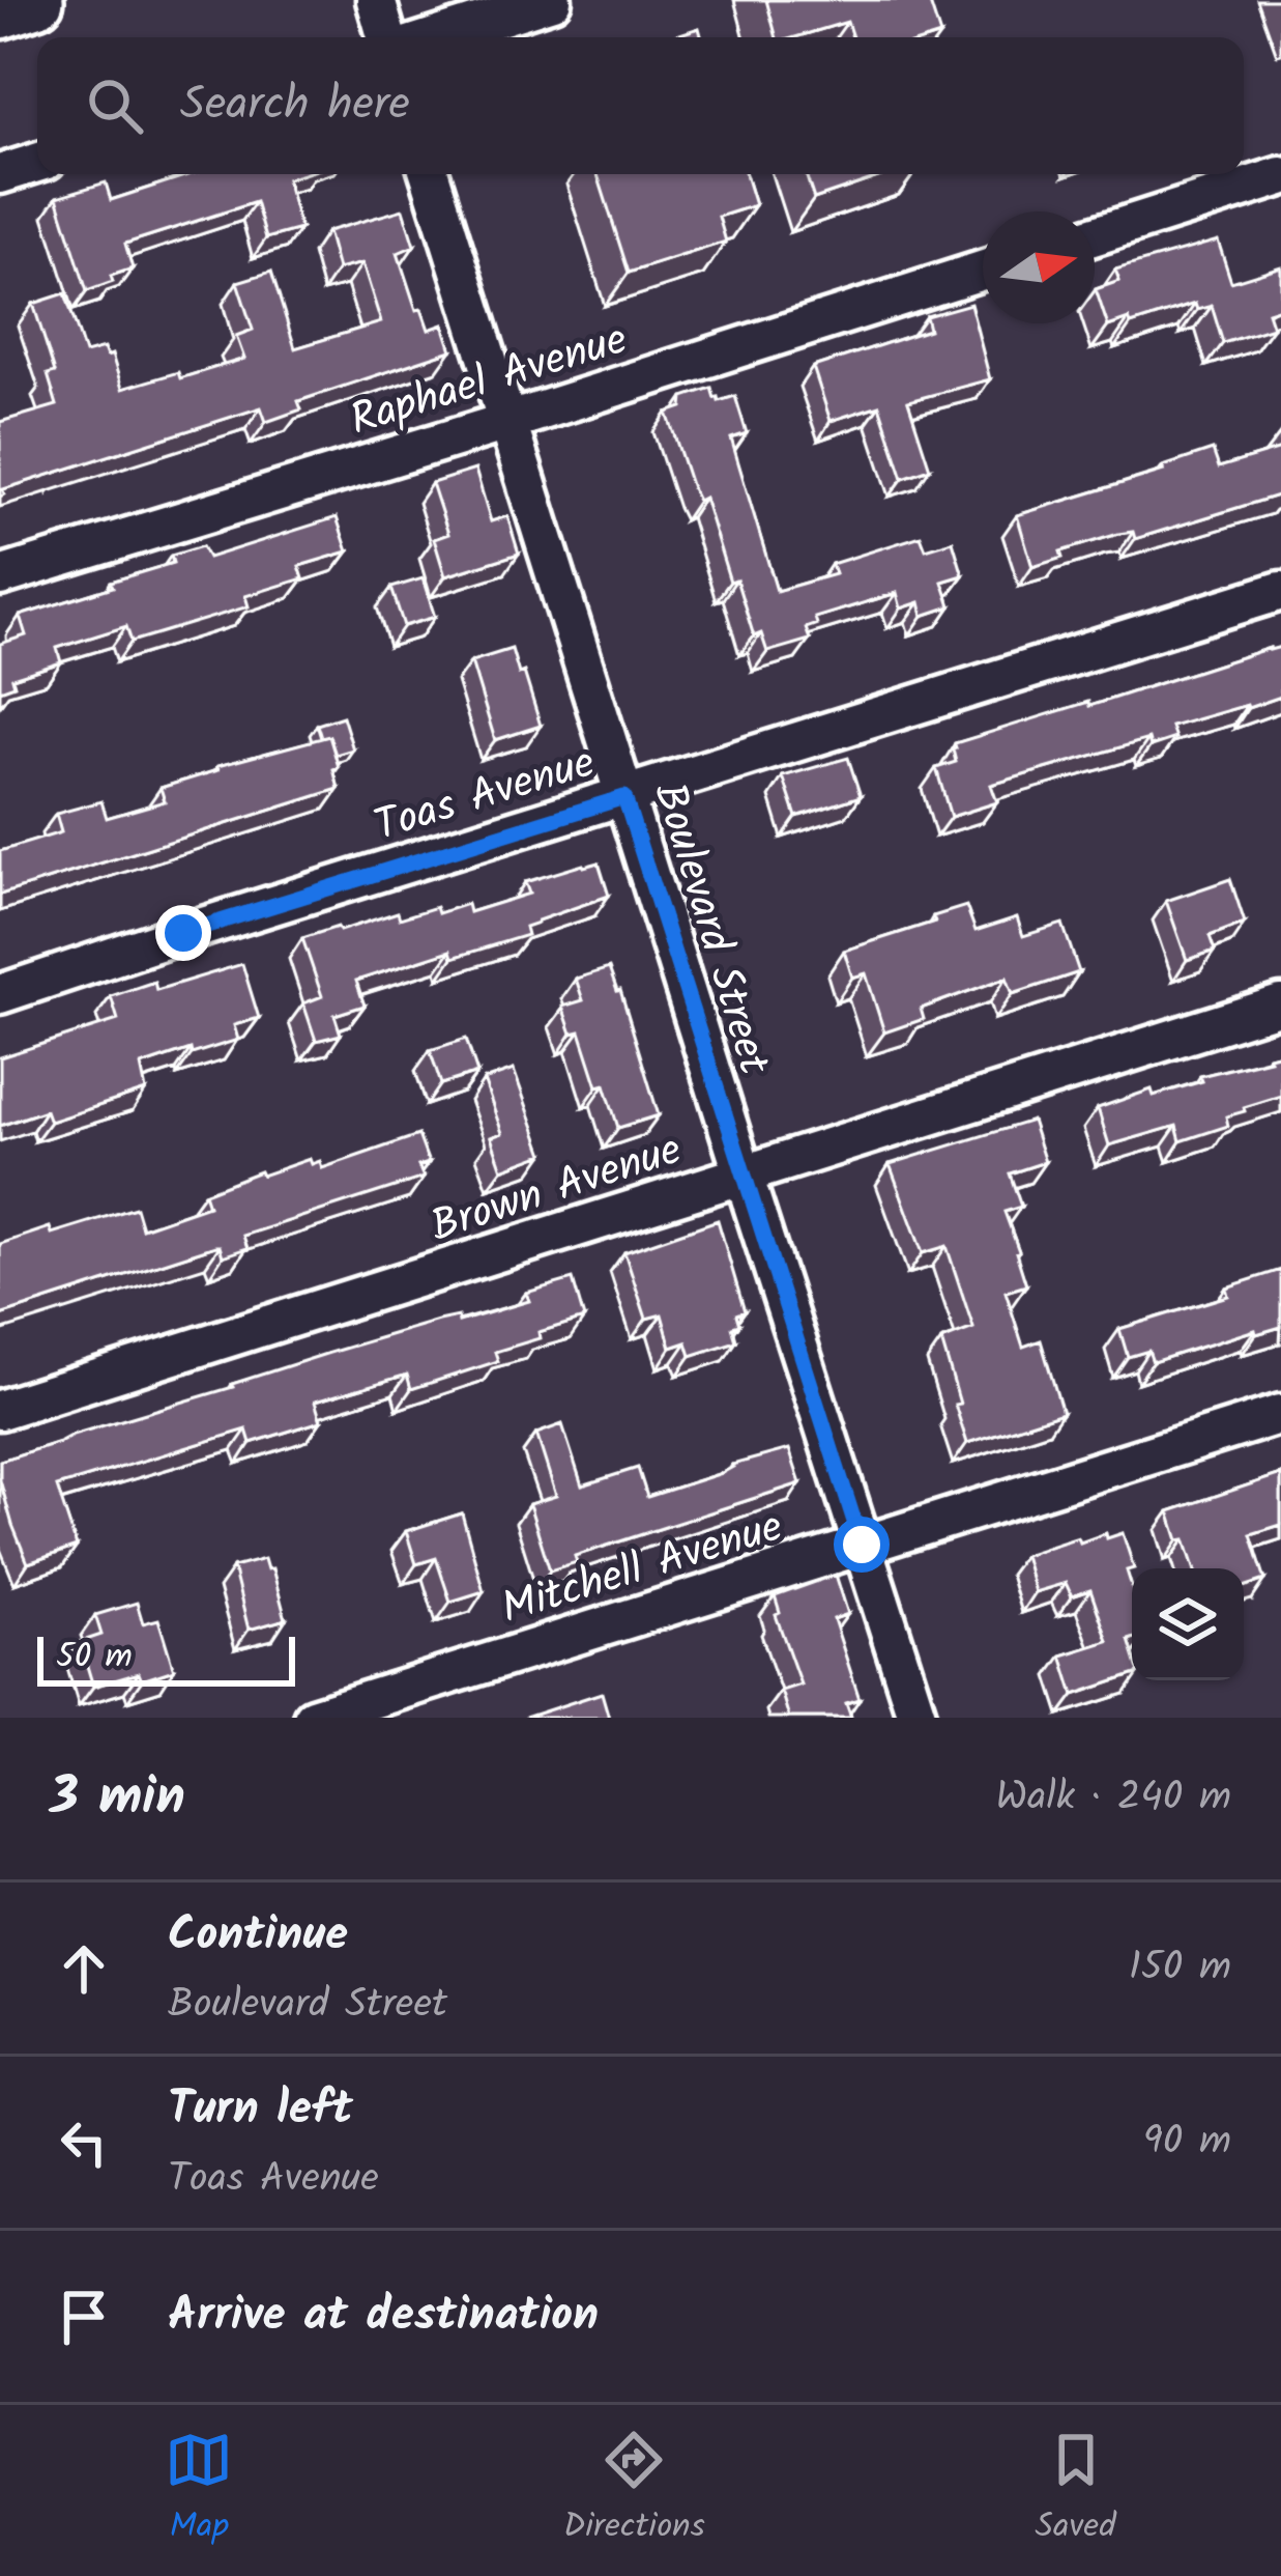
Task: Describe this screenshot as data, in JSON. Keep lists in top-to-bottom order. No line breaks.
{"streets":{"street":["Raphael Avenue","Toas Avenue","Boulevard Street","Brown Avenue","Mitchell Avenue"]},"crossings":[["Raphael Avenue","Boulevard Street"],["Toas Avenue","Boulevard Street"],["Boulevard Street","Brown Avenue"],["Boulevard Street","Mitchell Avenue"]],"scale_bar":"50 m","north":"right","page":{"search":"Search here","scale":"50 m","heading":["3 min","Walk · 240 m"],"list":[["Continue","Boulevard Street","150 m"],["Turn left","Toas Avenue","90 m"],"Arrive at destination"],"nav":["Map","Directions","Saved"]}}
